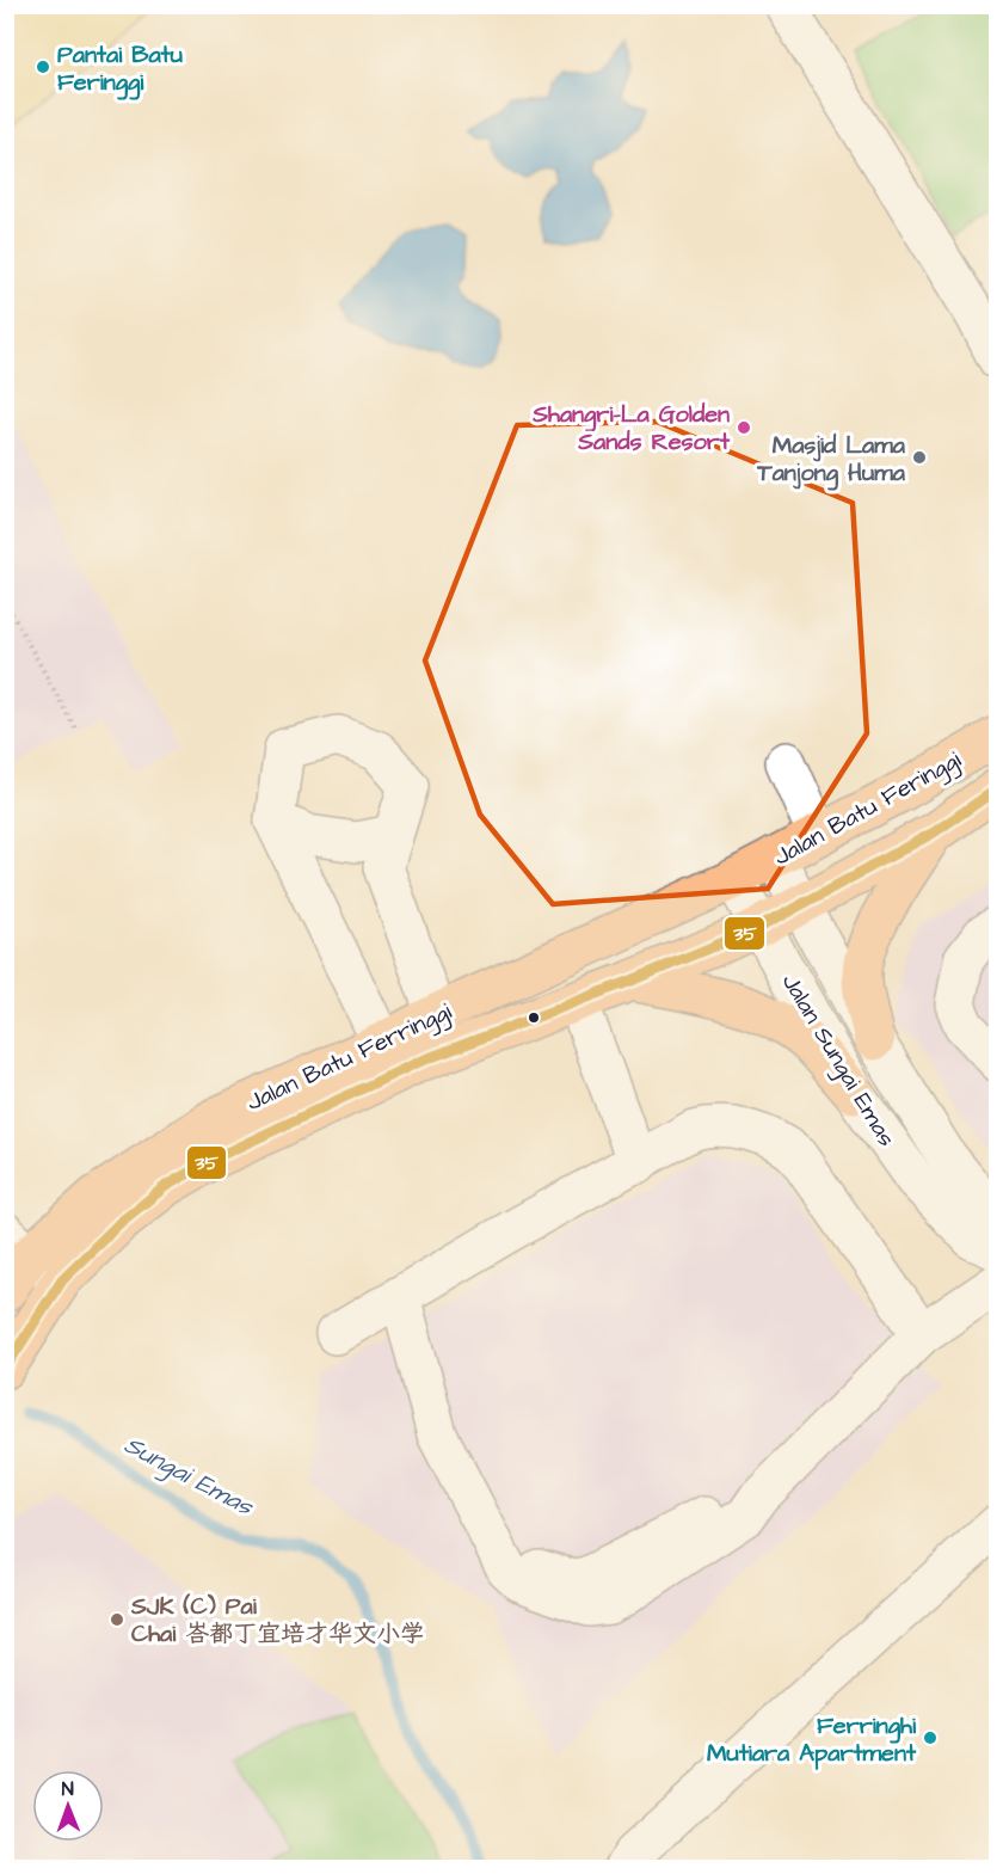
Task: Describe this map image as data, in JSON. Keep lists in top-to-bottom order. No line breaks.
{"streets":{"main road":["Jalan Batu Feringgi","Jalan Batu Ferringgi"],"street":["Jalan Sungai Emas"]},"crossings":[["Jalan Batu Feringgi","Jalan Batu Ferringgi"],["Jalan Batu Feringgi","Jalan Sungai Emas"],["Jalan Batu Ferringgi","Jalan Sungai Emas"]],"water":["Sungai Emas"],"places":["Pantai Batu Feringgi","Shangri-La Golden Sands Resort","Masjid Lama Tanjong Huma","SJK (C) Pai Chai 峇都丁宜培才华文小学","Ferringhi Mutiara Apartment"],"lines":["transit line 35"],"north":"top"}
